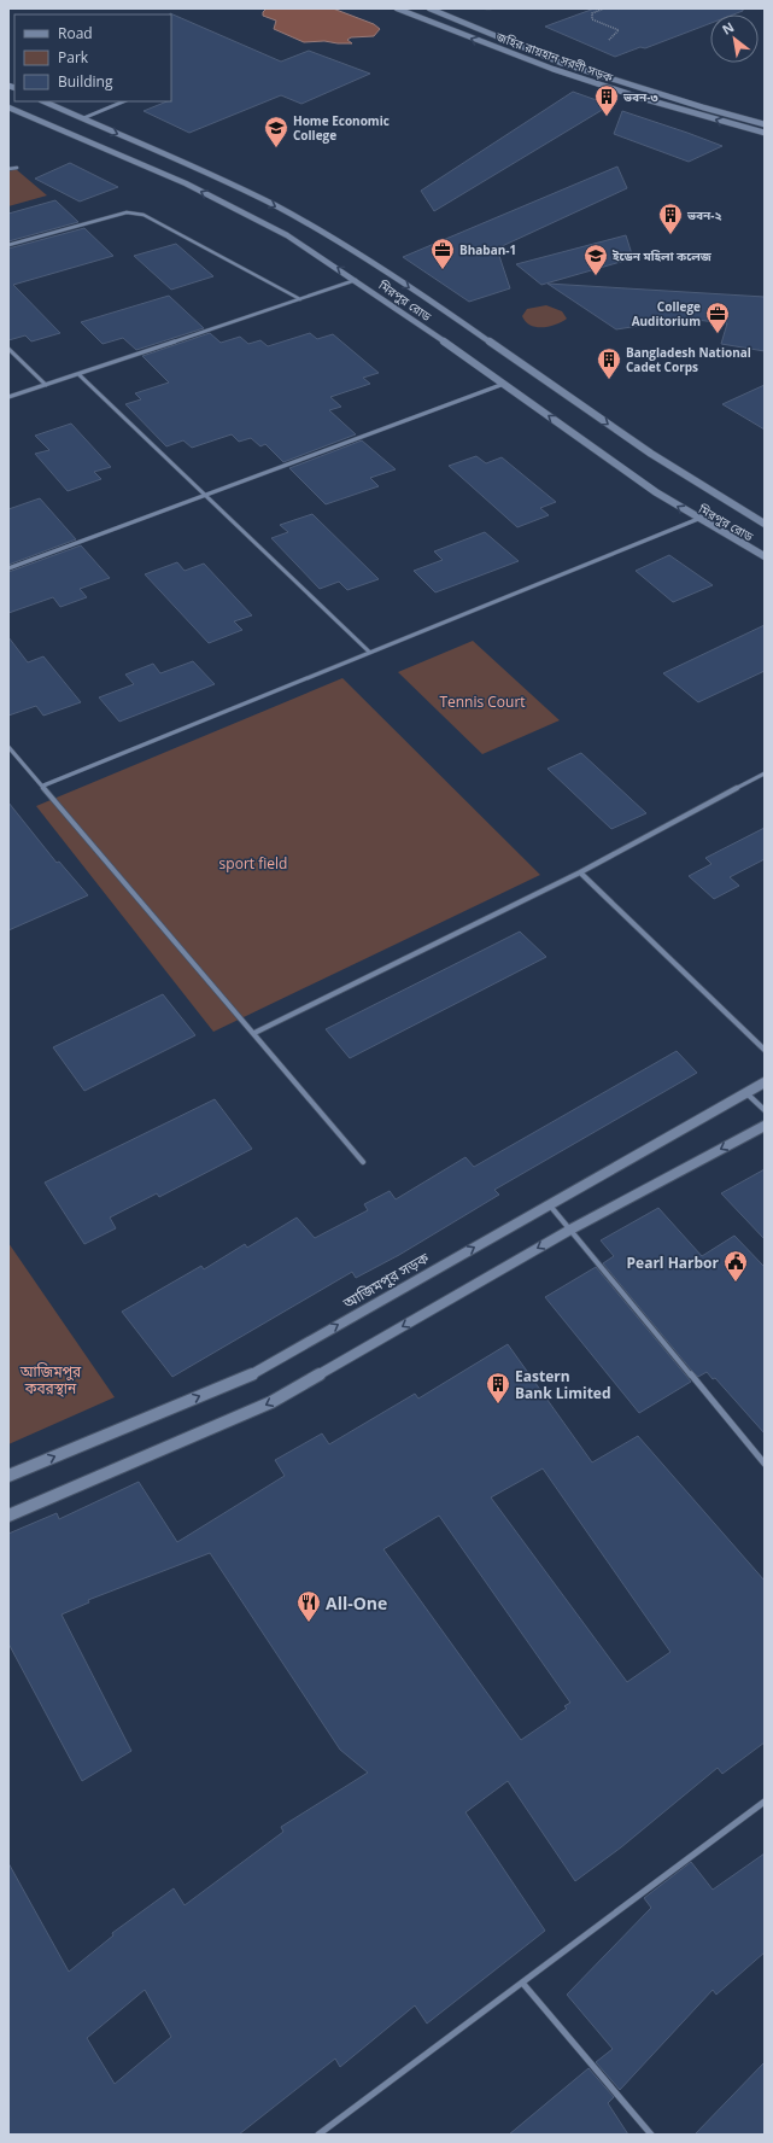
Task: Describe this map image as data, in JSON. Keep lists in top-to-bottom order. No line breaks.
{"streets":{"main road":["জহির রায়হান সরণী সড়ক","মিরপুর রোড","আজিমপুর সড়ক"]},"parks":["Tennis Court","sport field","আজিমপুর কবরস্থান"],"places":{"building":["ভবন-৩","ভবন-২","Bangladesh National Cadet Corps","Eastern Bank Limited"],"school or university":["Home Economic College","ইডেন মহিলা কলেজ"],"office":["Bhaban-1","College Auditorium"],"public building":["Pearl Harbor"],"restaurant":["All-One"]},"legend":["Road","Park","Building"],"north":"top left"}
